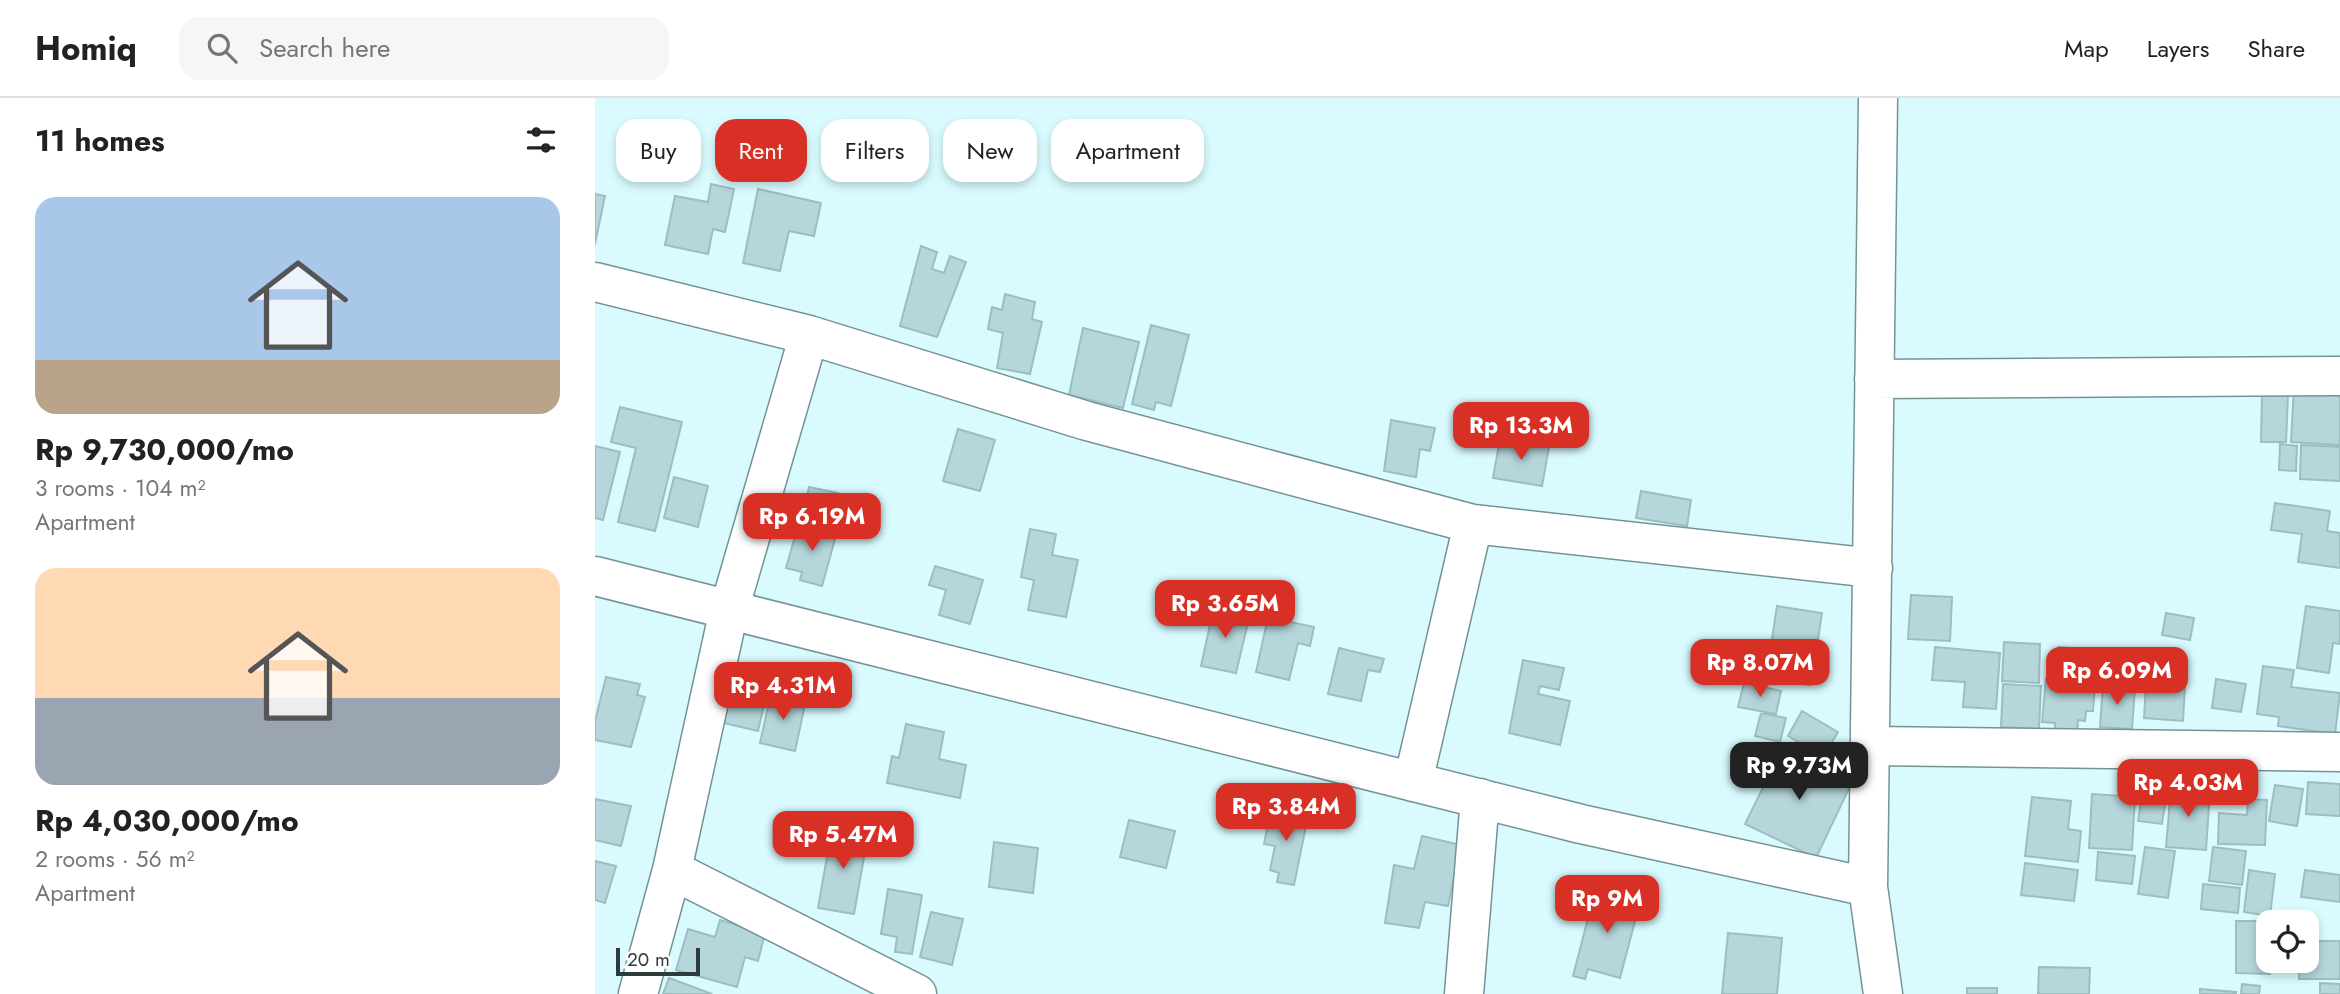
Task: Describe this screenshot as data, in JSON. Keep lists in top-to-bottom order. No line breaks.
{"scale_bar":"20 m","page":{"header":"Homiq","search":"Search here","nav":["Map","Layers","Share"],"heading":"11 homes","chip":["Buy","Rent","Filters","New","Apartment"],"list":[{"name":"Rp 9,730,000/mo","note":"3 rooms · 104 m² · Apartment"},{"name":"Rp 4,030,000/mo","note":"2 rooms · 56 m² · Apartment"}],"price":["Rp 13.3M","Rp 6.19M","Rp 3.65M","Rp 8.07M","Rp 6.09M","Rp 4.31M","Rp 9.73M","Rp 4.03M","Rp 3.84M","Rp 5.47M","Rp 9M"],"scale":"20 m"}}
